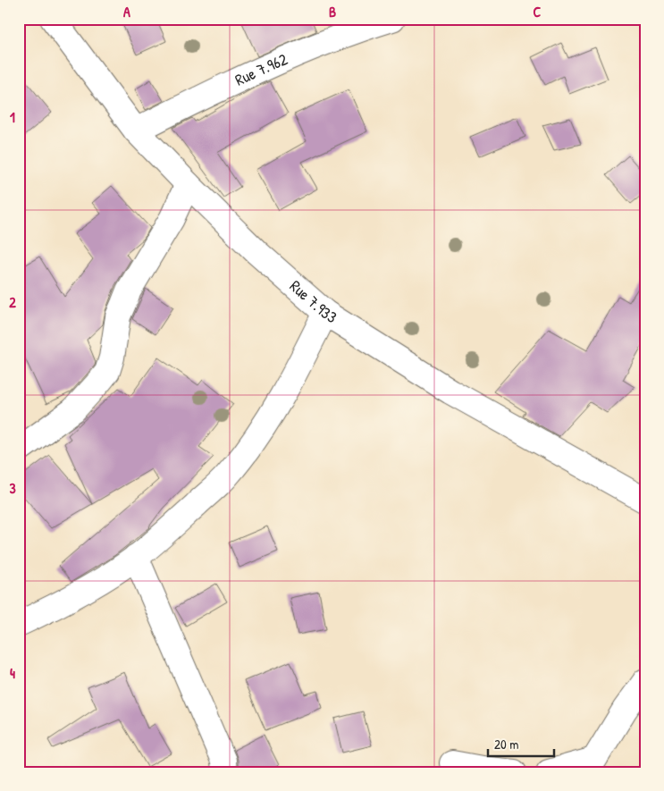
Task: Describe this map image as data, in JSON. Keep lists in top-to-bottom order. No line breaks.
{"streets":{"street":["Rue 7.962","Rue 7.933"]},"crossings":[["Rue 7.962","Rue 7.933"]],"scale_bar":"20 m","grid":{"columns":["A","B","C"],"rows":["1","2","3","4"]}}
